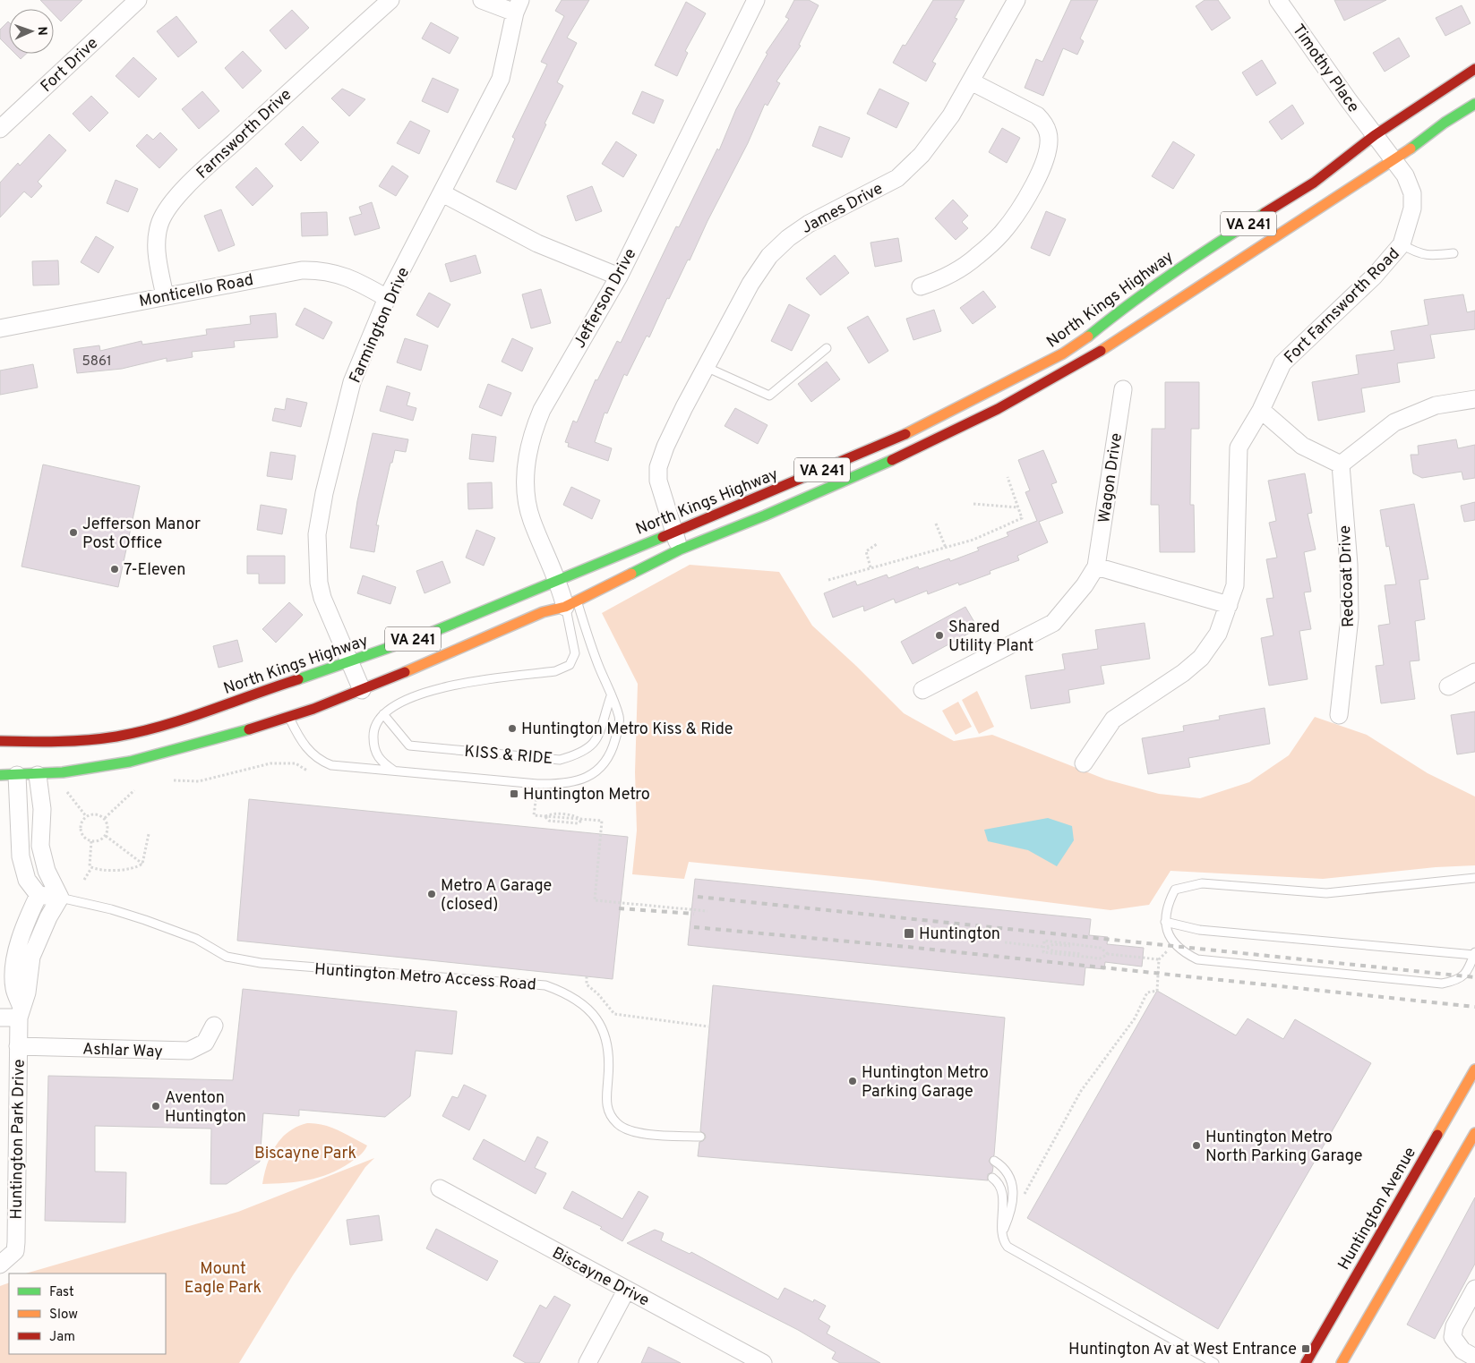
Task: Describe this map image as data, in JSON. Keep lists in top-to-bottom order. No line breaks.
{"streets":{"main road":["VA 241","North Kings Highway","Huntington Avenue"],"street":["Fort Drive","Timothy Place","Farnsworth Drive","James Drive","Monticello Road","Jefferson Drive","Fort Farnsworth Road","Farmington Drive","Wagon Drive","Redcoat Drive","Ashlar Way","Huntington Park Drive","Biscayne Drive"],"lane":["KISS & RIDE","Huntington Metro Access Road"]},"crossings":[["Timothy Place","North Kings Highway"],["Timothy Place","Fort Farnsworth Road"],["Farnsworth Drive","Monticello Road"],["James Drive","VA 241"],["James Drive","North Kings Highway"],["VA 241","Jefferson Drive"],["VA 241","Fort Farnsworth Road"],["VA 241","Farmington Drive"],["Monticello Road","Farmington Drive"],["Jefferson Drive","North Kings Highway"],["North Kings Highway","Fort Farnsworth Road"],["North Kings Highway","Farmington Drive"],["Huntington Metro Access Road","Huntington Park Drive"],["Ashlar Way","Huntington Park Drive"]],"parks":["Biscayne Park","Mount Eagle Park"],"places":{"other":["Jefferson Manor Post Office","7-Eleven","Shared Utility Plant","Huntington Metro Kiss & Ride","Metro A Garage (closed)","Huntington Metro Parking Garage","Aventon Huntington","Huntington Metro North Parking Garage"],"transit":["Huntington Metro","Huntington","Huntington Av at West Entrance"]},"house_numbers":["5861"],"legend":["Fast","Slow","Jam"],"north":"right"}
